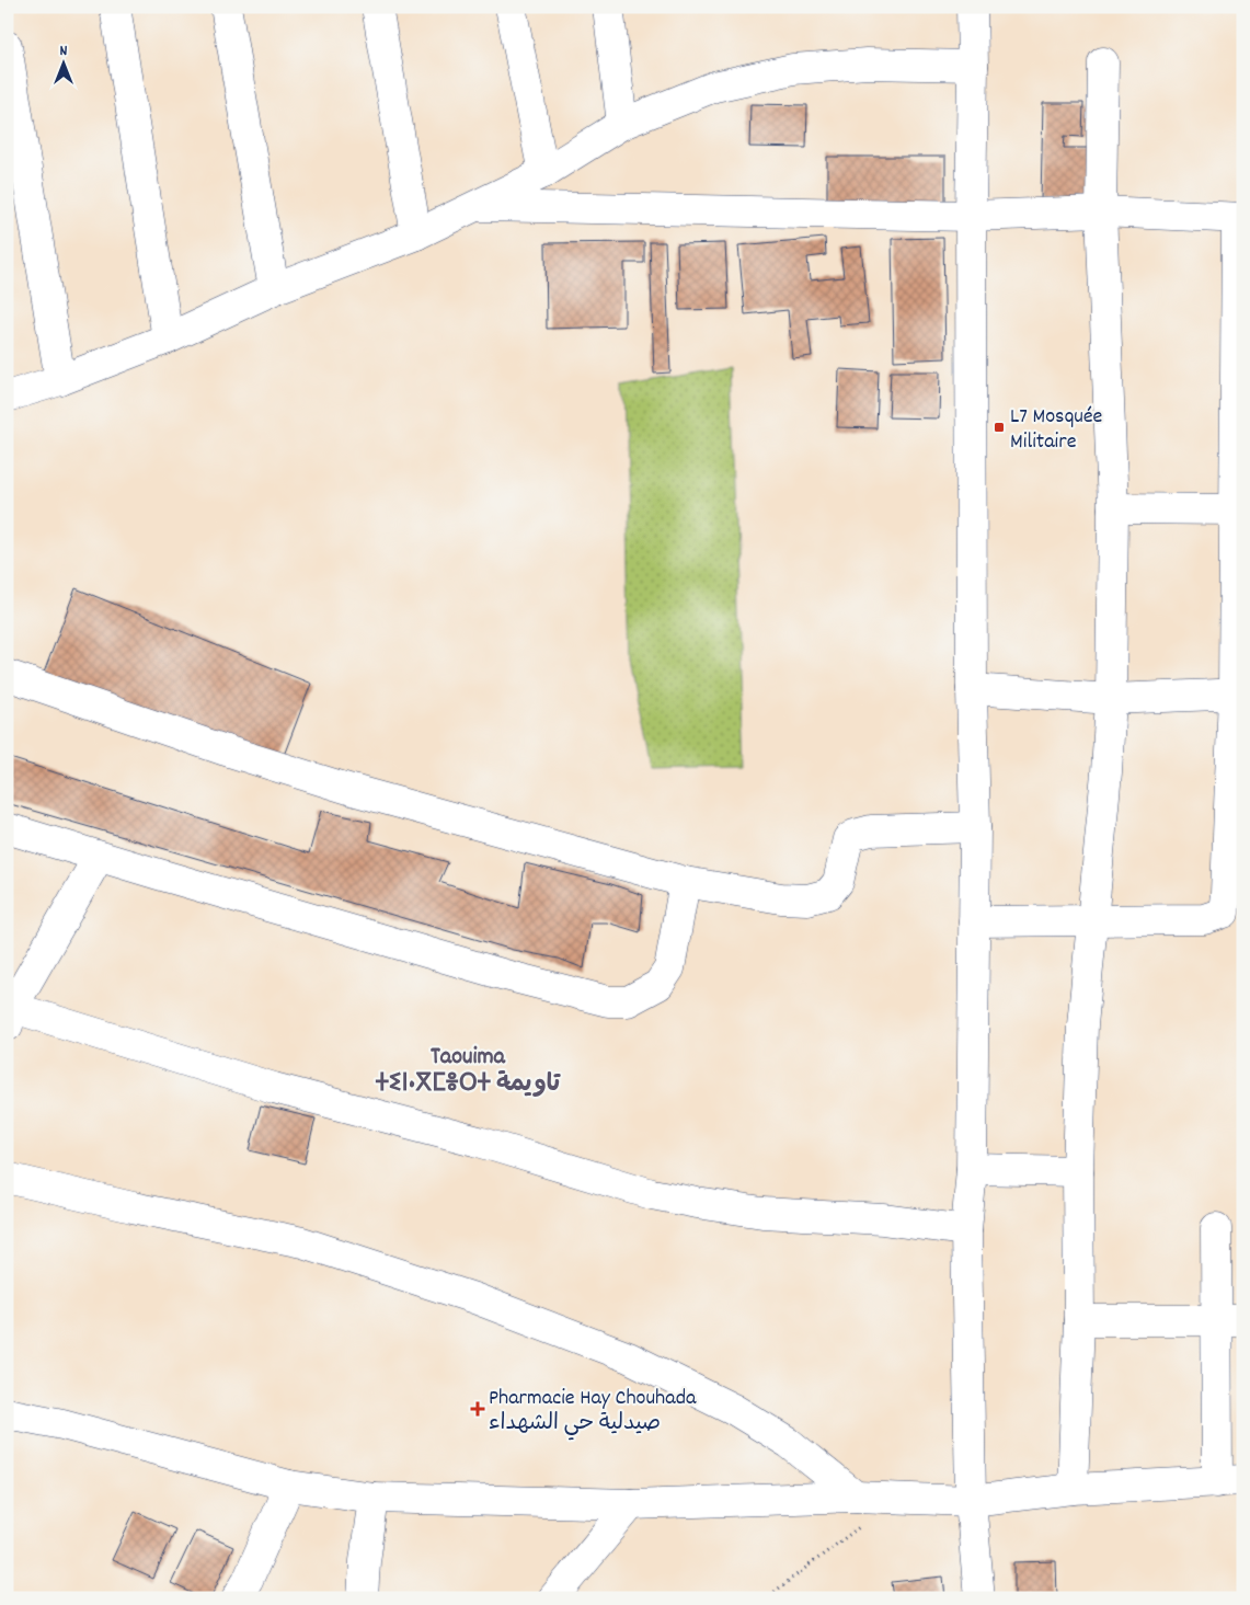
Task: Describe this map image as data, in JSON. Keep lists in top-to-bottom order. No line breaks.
{"districts":["Taouima ⵜⵉⵏ•ⴳⵎⴻⵔⵜ تاويمة"],"places":{"transit":["L7 Mosquée Militaire"],"health":["Pharmacie Hay Chouhada صيدلية حي الشهداء"]},"north":"top"}
